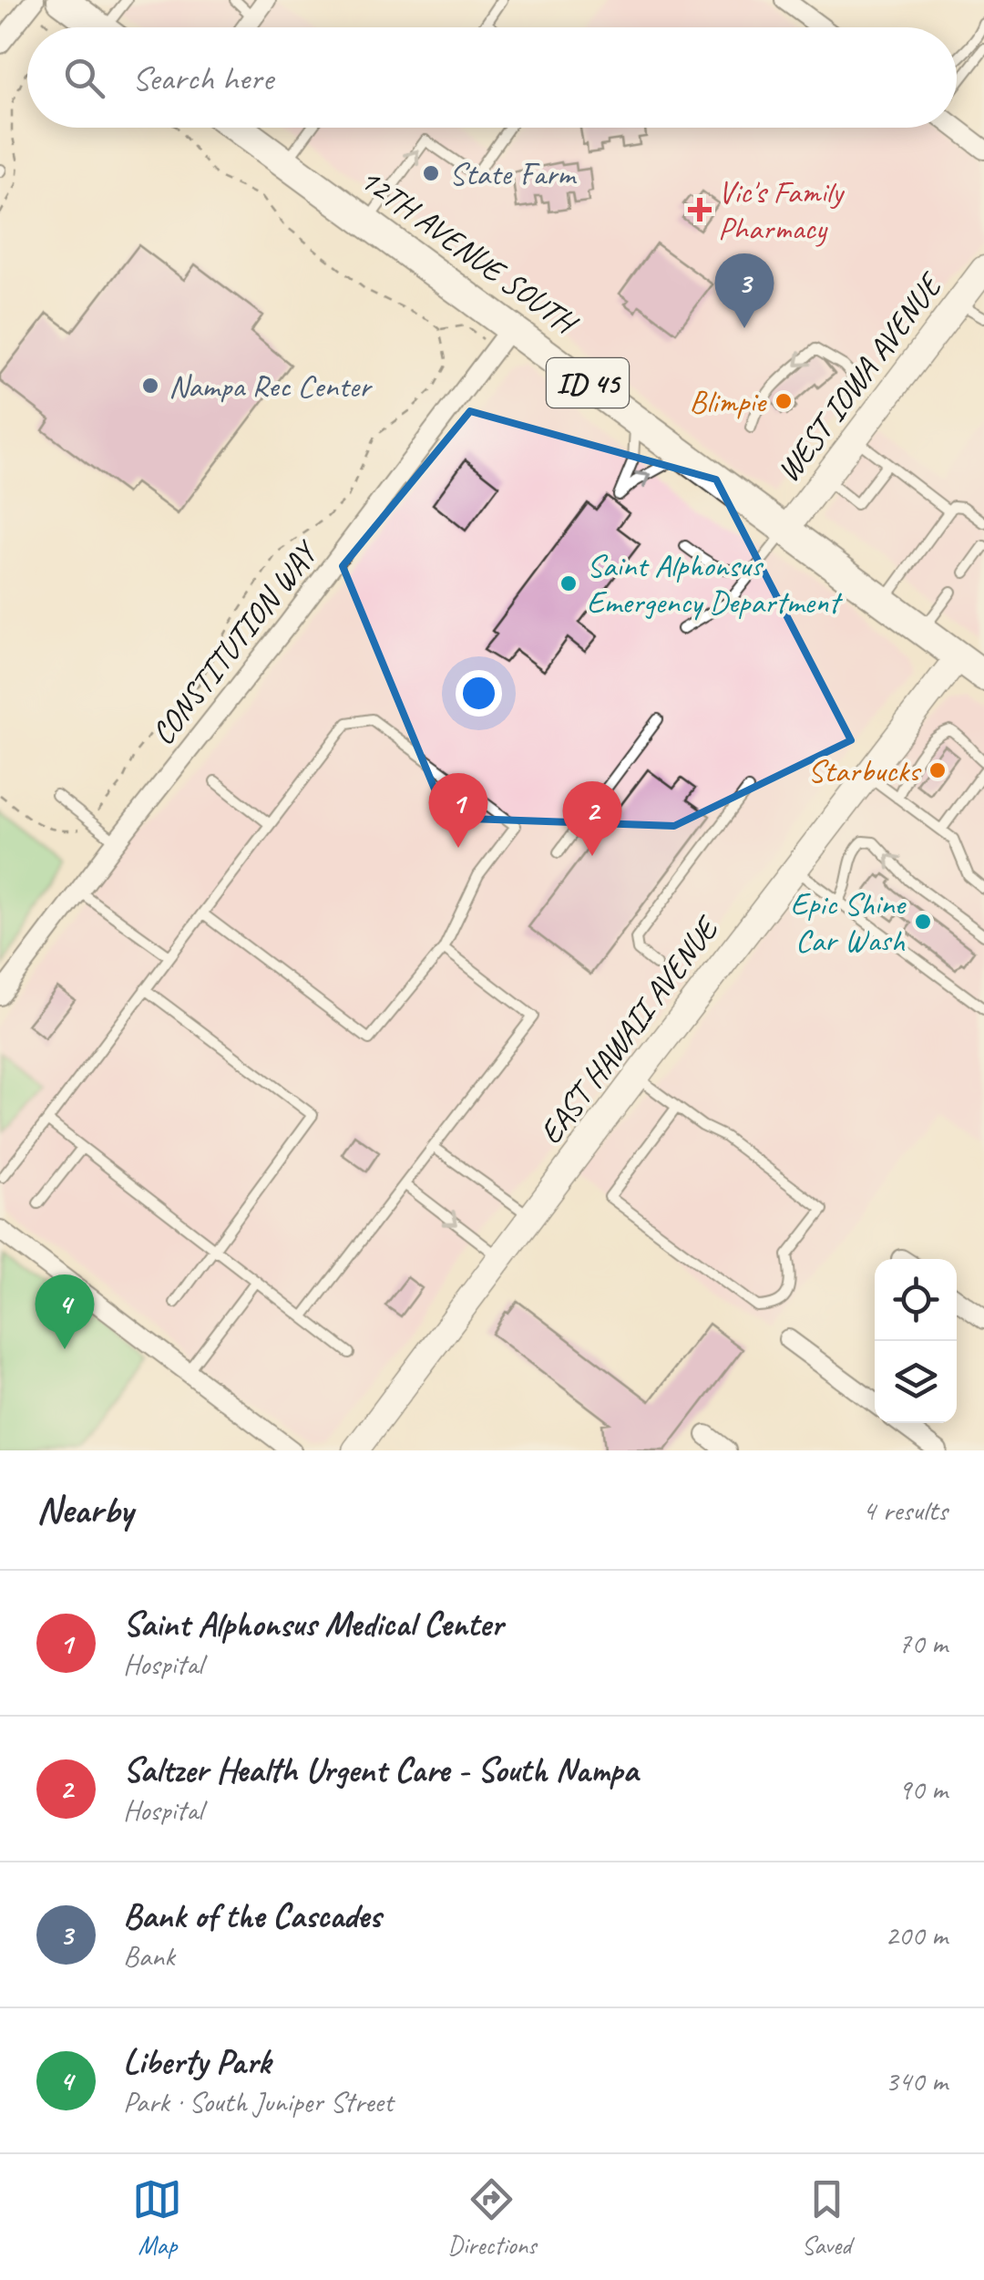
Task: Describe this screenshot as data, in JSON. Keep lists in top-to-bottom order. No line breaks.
{"streets":{"main road":["12TH AVENUE SOUTH","ID 45"],"street":["WEST IOWA AVENUE","CONSTITUTION WAY","EAST HAWAII AVENUE"]},"crossings":[["12TH AVENUE SOUTH","WEST IOWA AVENUE"],["12TH AVENUE SOUTH","CONSTITUTION WAY"],["12TH AVENUE SOUTH","EAST HAWAII AVENUE"]],"places":{"other":["State Farm","Nampa Rec Center","Blimpie","Saint Alphonsus Emergency Department","Starbucks","Epic Shine Car Wash"],"health":["Vic's Family Pharmacy"]},"page":{"search":"Search here","pins":["3","1","2","4"],"heading":["Nearby","4 results"],"list":[{"mark":"1","name":"Saint Alphonsus Medical Center","note":"Hospital","value":"70 m"},{"mark":"2","name":"Saltzer Health Urgent Care - South Nampa","note":"Hospital","value":"90 m"},{"mark":"3","name":"Bank of the Cascades","note":"Bank","value":"200 m"},{"mark":"4","name":"Liberty Park","note":"Park · South Juniper Street","value":"340 m"}],"nav":["Map","Directions","Saved"]}}
